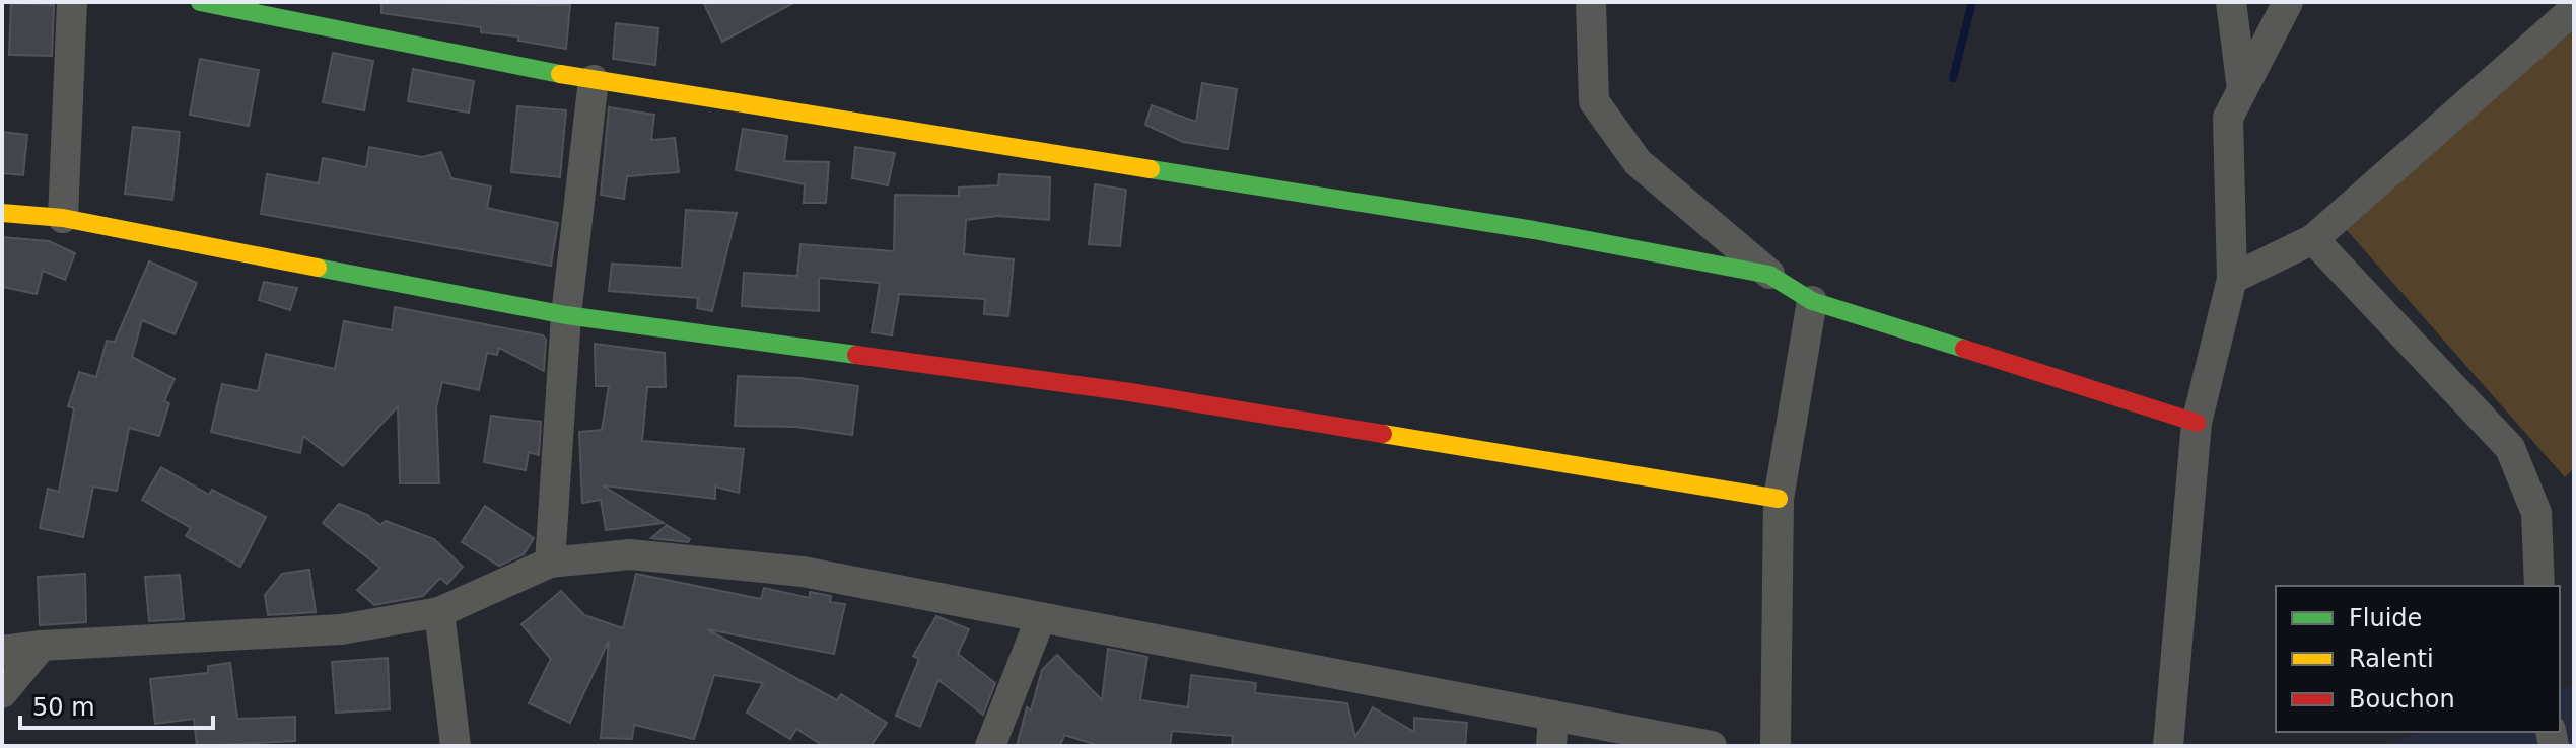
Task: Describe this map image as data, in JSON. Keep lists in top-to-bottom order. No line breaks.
{"legend":["Fluide","Ralenti","Bouchon"],"scale_bar":"50 m"}
